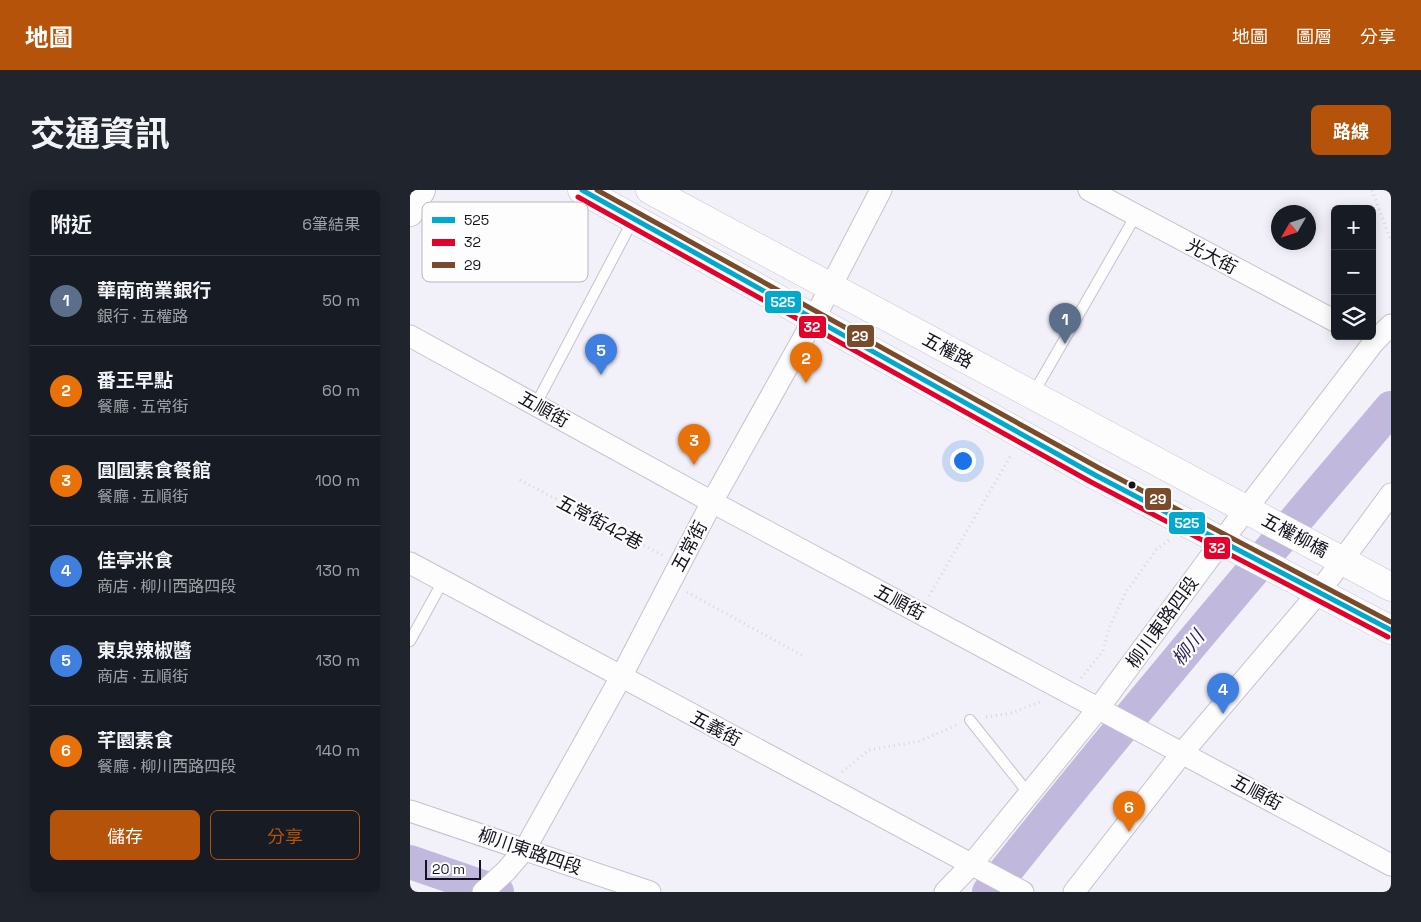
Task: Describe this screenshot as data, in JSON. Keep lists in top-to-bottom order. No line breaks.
{"streets":{"main road":["五權路","五權柳橋"],"street":["光大街","五順街","五常街","柳川東路四段","五義街"],"path":["五常街42巷"]},"crossings":[["五權路","五權柳橋"],["五權路","五常街"],["五權路","柳川東路四段"],["五順街","五常街"],["五順街","柳川東路四段"],["五常街42巷","五常街"],["五權柳橋","柳川東路四段"],["五常街","柳川東路四段"],["五常街","五義街"],["柳川東路四段","五義街"]],"water":["柳川"],"lines":["transit line 525","transit line 29","transit line 32"],"legend":["525","32","29"],"scale_bar":"20 m","north":"bottom left","page":{"header":"地圖","nav":["地圖","圖層","分享"],"title":"交通資訊","buttons":["路線",["儲存","分享"]],"heading":["附近","6筆結果"],"map_buttons":["+","−"],"list":[{"mark":"1","name":"華南商業銀行","note":"銀行 · 五權路","value":"50 m"},{"mark":"2","name":"番王早點","note":"餐廳 · 五常街","value":"60 m"},{"mark":"3","name":"圓圓素食餐館","note":"餐廳 · 五順街","value":"100 m"},{"mark":"4","name":"佳亭米食","note":"商店 · 柳川西路四段","value":"130 m"},{"mark":"5","name":"東泉辣椒醬","note":"商店 · 五順街","value":"130 m"},{"mark":"6","name":"芊園素食","note":"餐廳 · 柳川西路四段","value":"140 m"}],"pins":["1","5","2","3","4","6"],"scale":"20 m"}}
